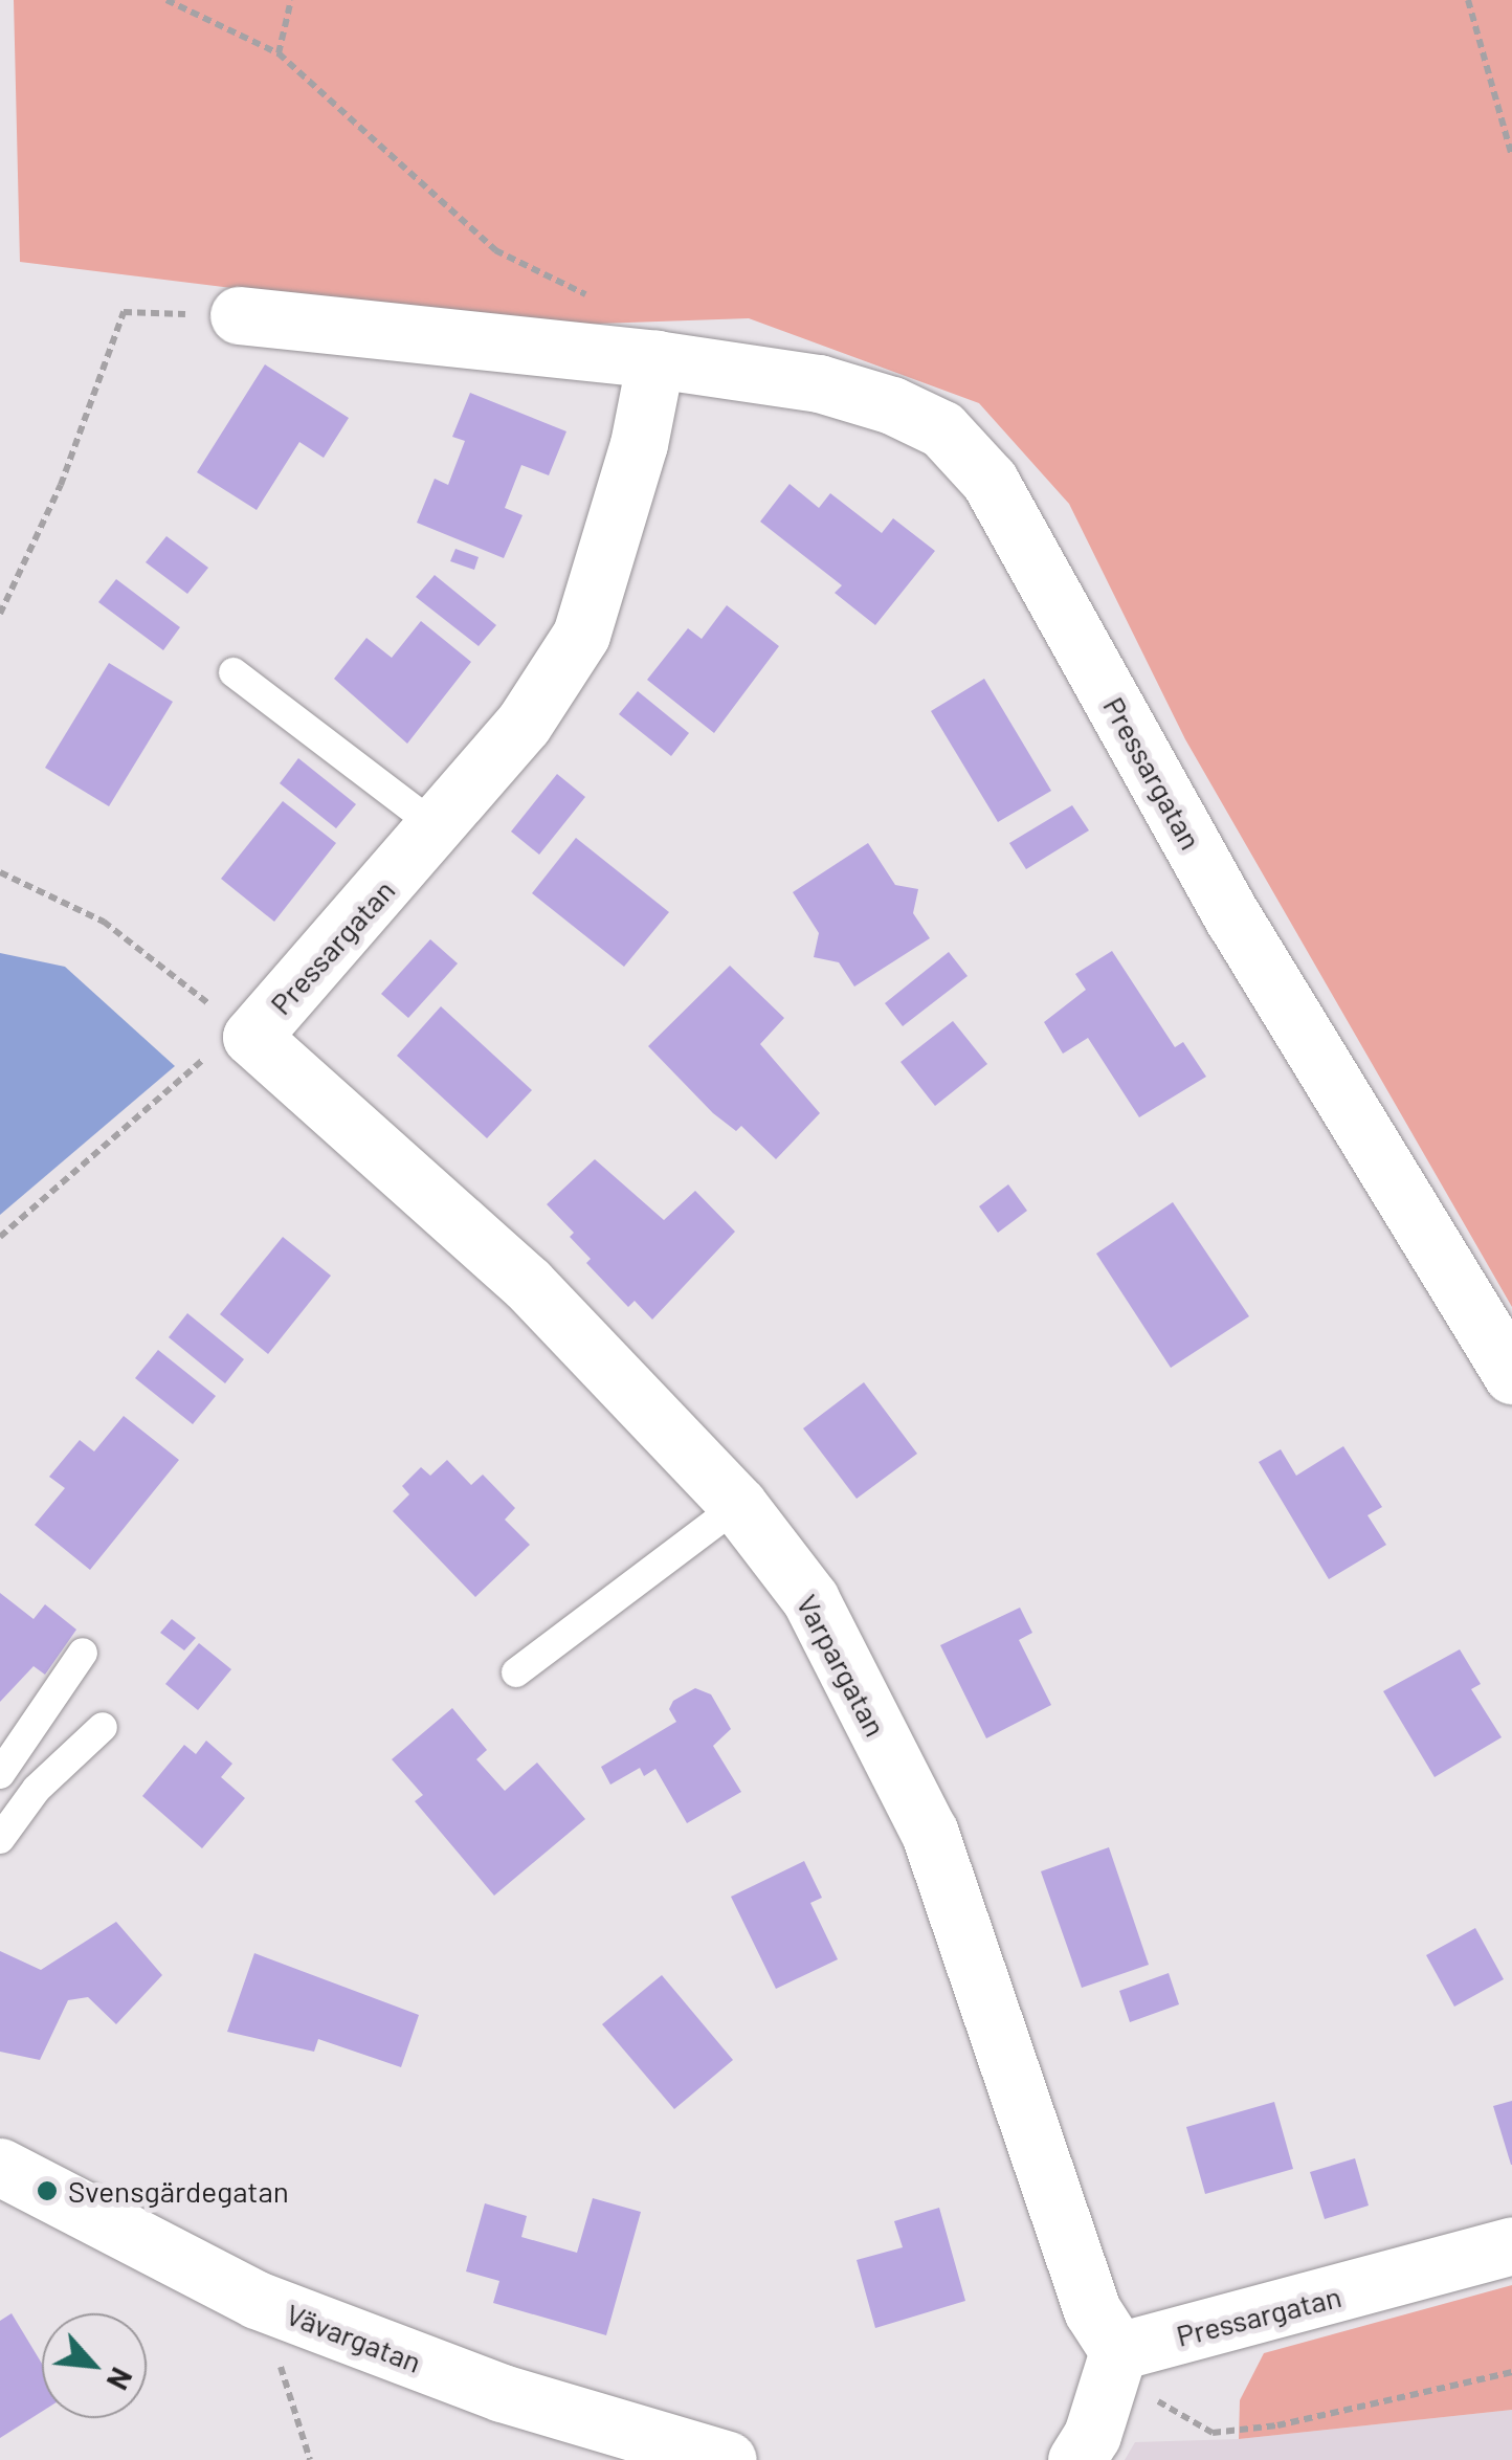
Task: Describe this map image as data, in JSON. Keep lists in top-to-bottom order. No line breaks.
{"streets":{"street":["Pressargatan","Varpargatan","Vävargatan"]},"crossings":[["Pressargatan","Varpargatan"]],"places":["Svensgärdegatan"],"north":"bottom right"}
